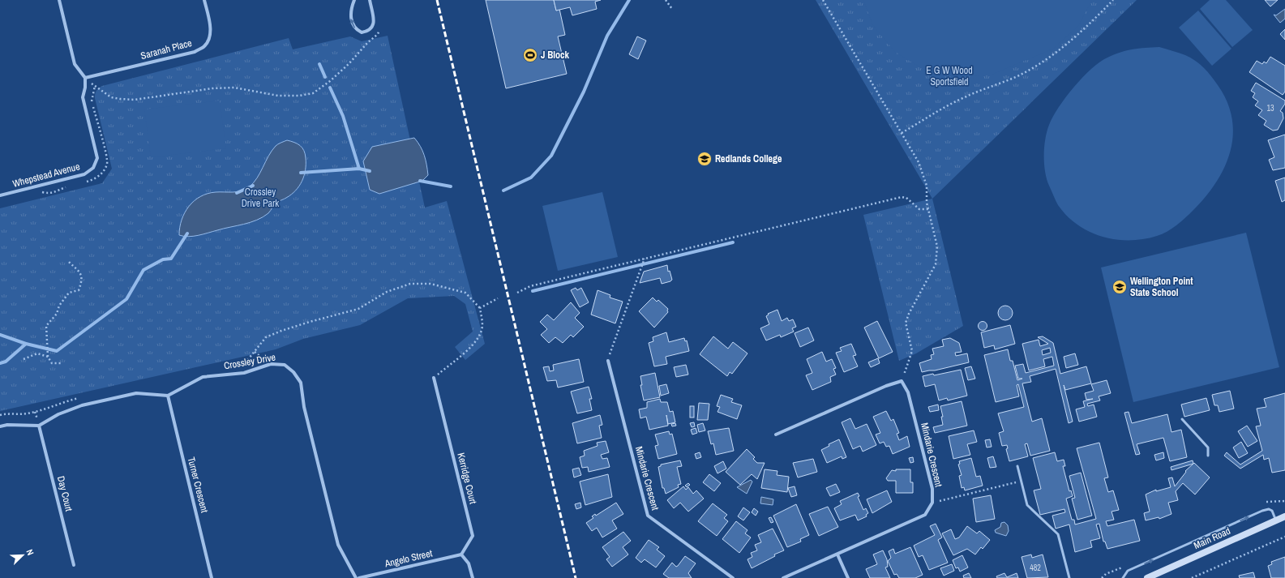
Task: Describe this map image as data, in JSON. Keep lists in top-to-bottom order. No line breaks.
{"streets":{"main road":["Main Road"],"street":["Saranah Place","Whepstead Avenue","Crossley Drive","Mindarie Crescent","Kerridge Court","Turner Crescent","Day Court","Angelo Street"]},"crossings":[["Saranah Place","Whepstead Avenue"],["Crossley Drive","Turner Crescent"],["Kerridge Court","Angelo Street"]],"parks":["E G W Wood Sportsfield","Crossley Drive Park"],"places":{"sports":["J Block"],"school or university":["Redlands College","Wellington Point State School"]},"house_numbers":["13","482"],"north":"top right"}
